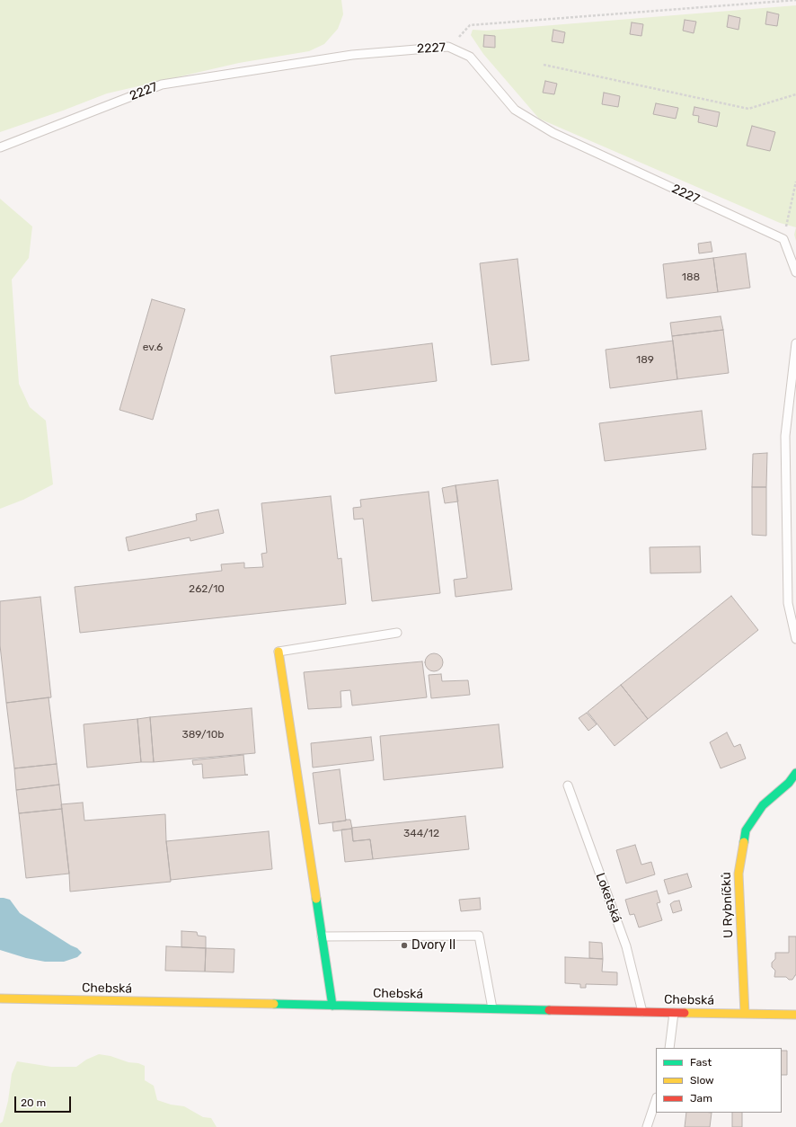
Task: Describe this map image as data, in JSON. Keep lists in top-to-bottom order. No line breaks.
{"streets":{"street":["U Rybníčků","Chebská"],"lane":["2227","Loketská"]},"crossings":[["Loketská","Chebská"],["U Rybníčků","Chebská"]],"places":["Dvory II"],"house_numbers":["188","ev.6","189","262/10","389/10b","344/12"],"legend":["Fast","Slow","Jam"],"scale_bar":"20 m"}
